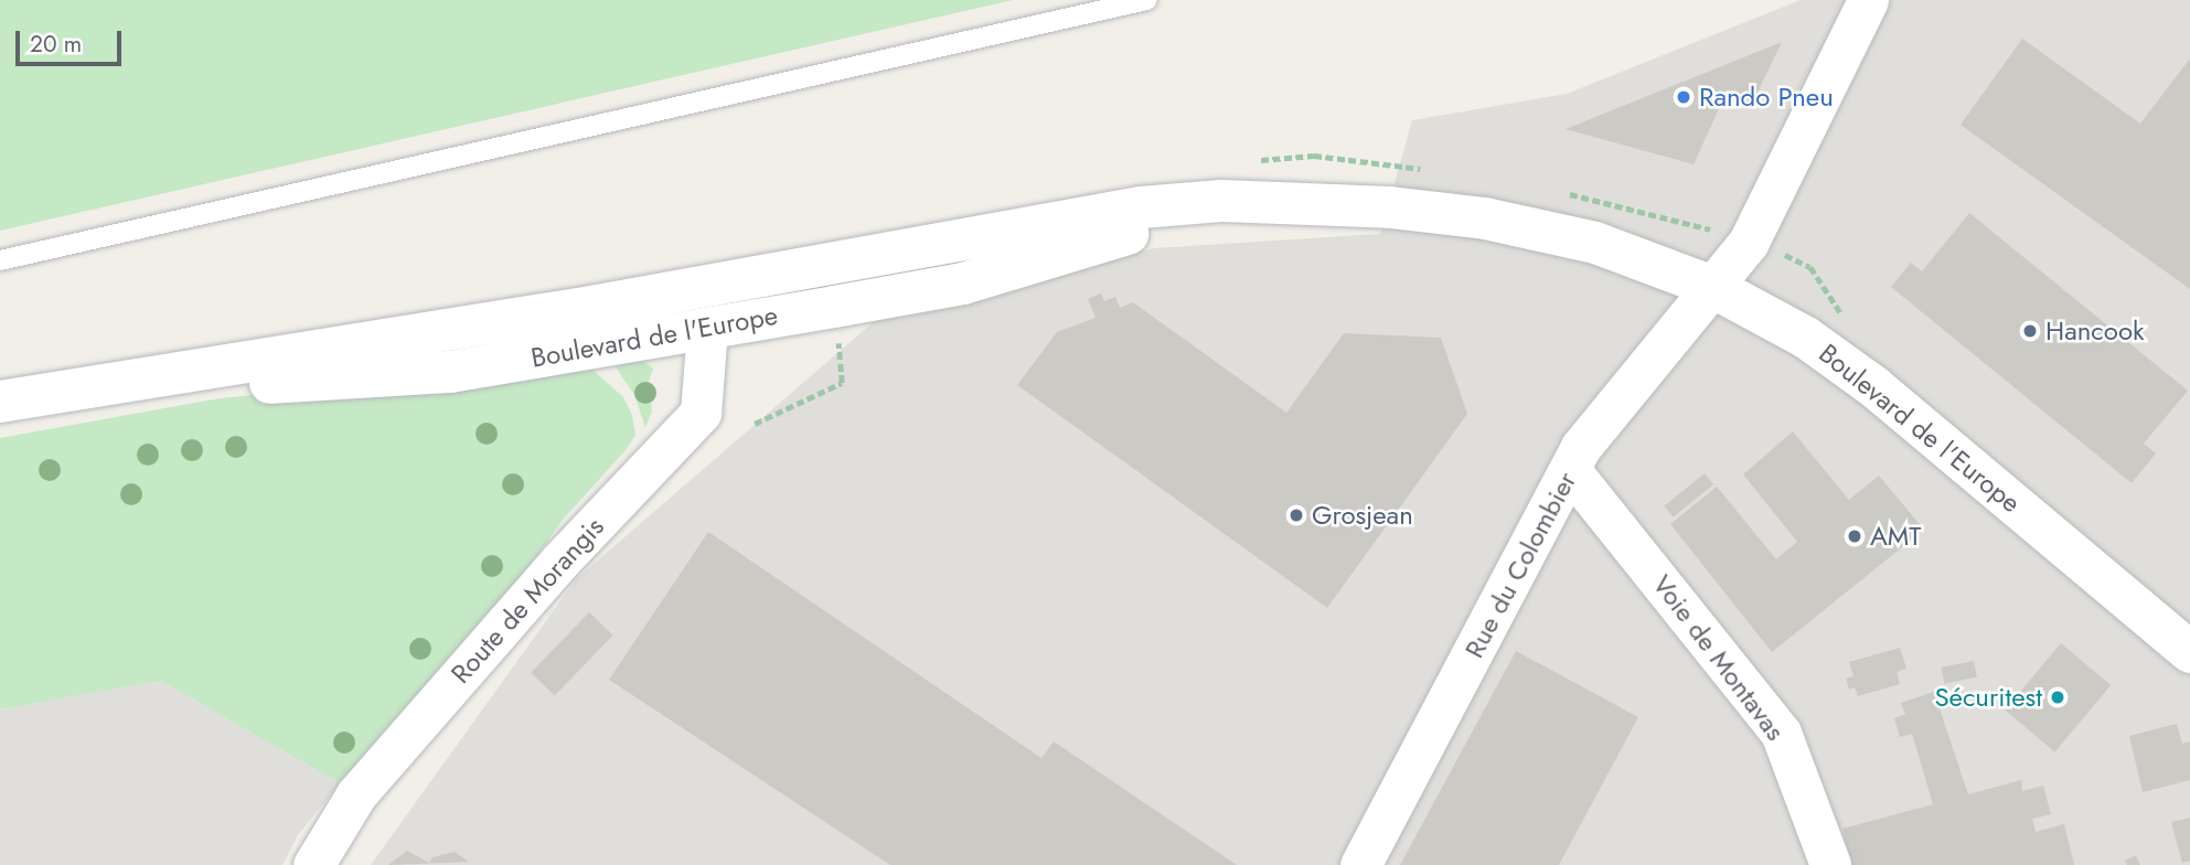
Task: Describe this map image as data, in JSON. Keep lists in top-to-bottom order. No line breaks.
{"streets":{"main road":["Boulevard de l'Europe"],"street":["Rue du Colombier","Route de Morangis","Voie de Montavas"]},"crossings":[["Boulevard de l'Europe","Rue du Colombier"],["Boulevard de l'Europe","Route de Morangis"],["Rue du Colombier","Voie de Montavas"]],"places":["Rando Pneu","Hancook","Grosjean","AMT","Sécuritest"],"scale_bar":"20 m"}
